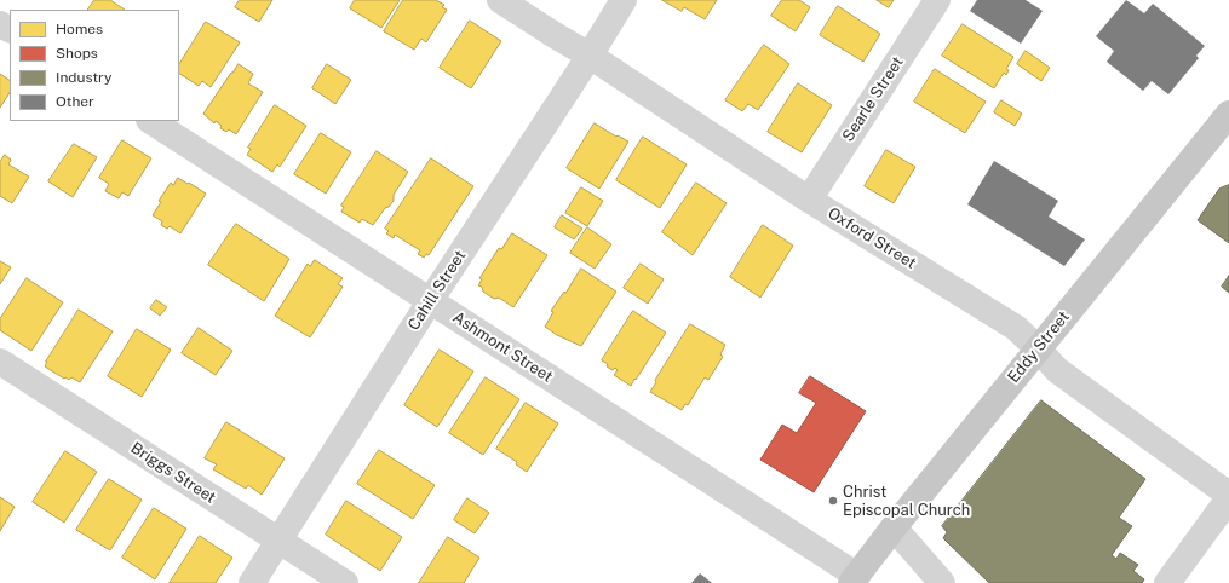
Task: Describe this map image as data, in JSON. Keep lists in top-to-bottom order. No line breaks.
{"streets":{"main road":["Eddy Street"],"street":["Searle Street","Oxford Street","Cahill Street","Ashmont Street","Briggs Street"]},"crossings":[["Searle Street","Oxford Street"],["Oxford Street","Cahill Street"],["Oxford Street","Eddy Street"],["Cahill Street","Ashmont Street"],["Cahill Street","Briggs Street"],["Ashmont Street","Eddy Street"]],"places":["Christ Episcopal Church"],"legend":["Homes","Shops","Industry","Other"]}
